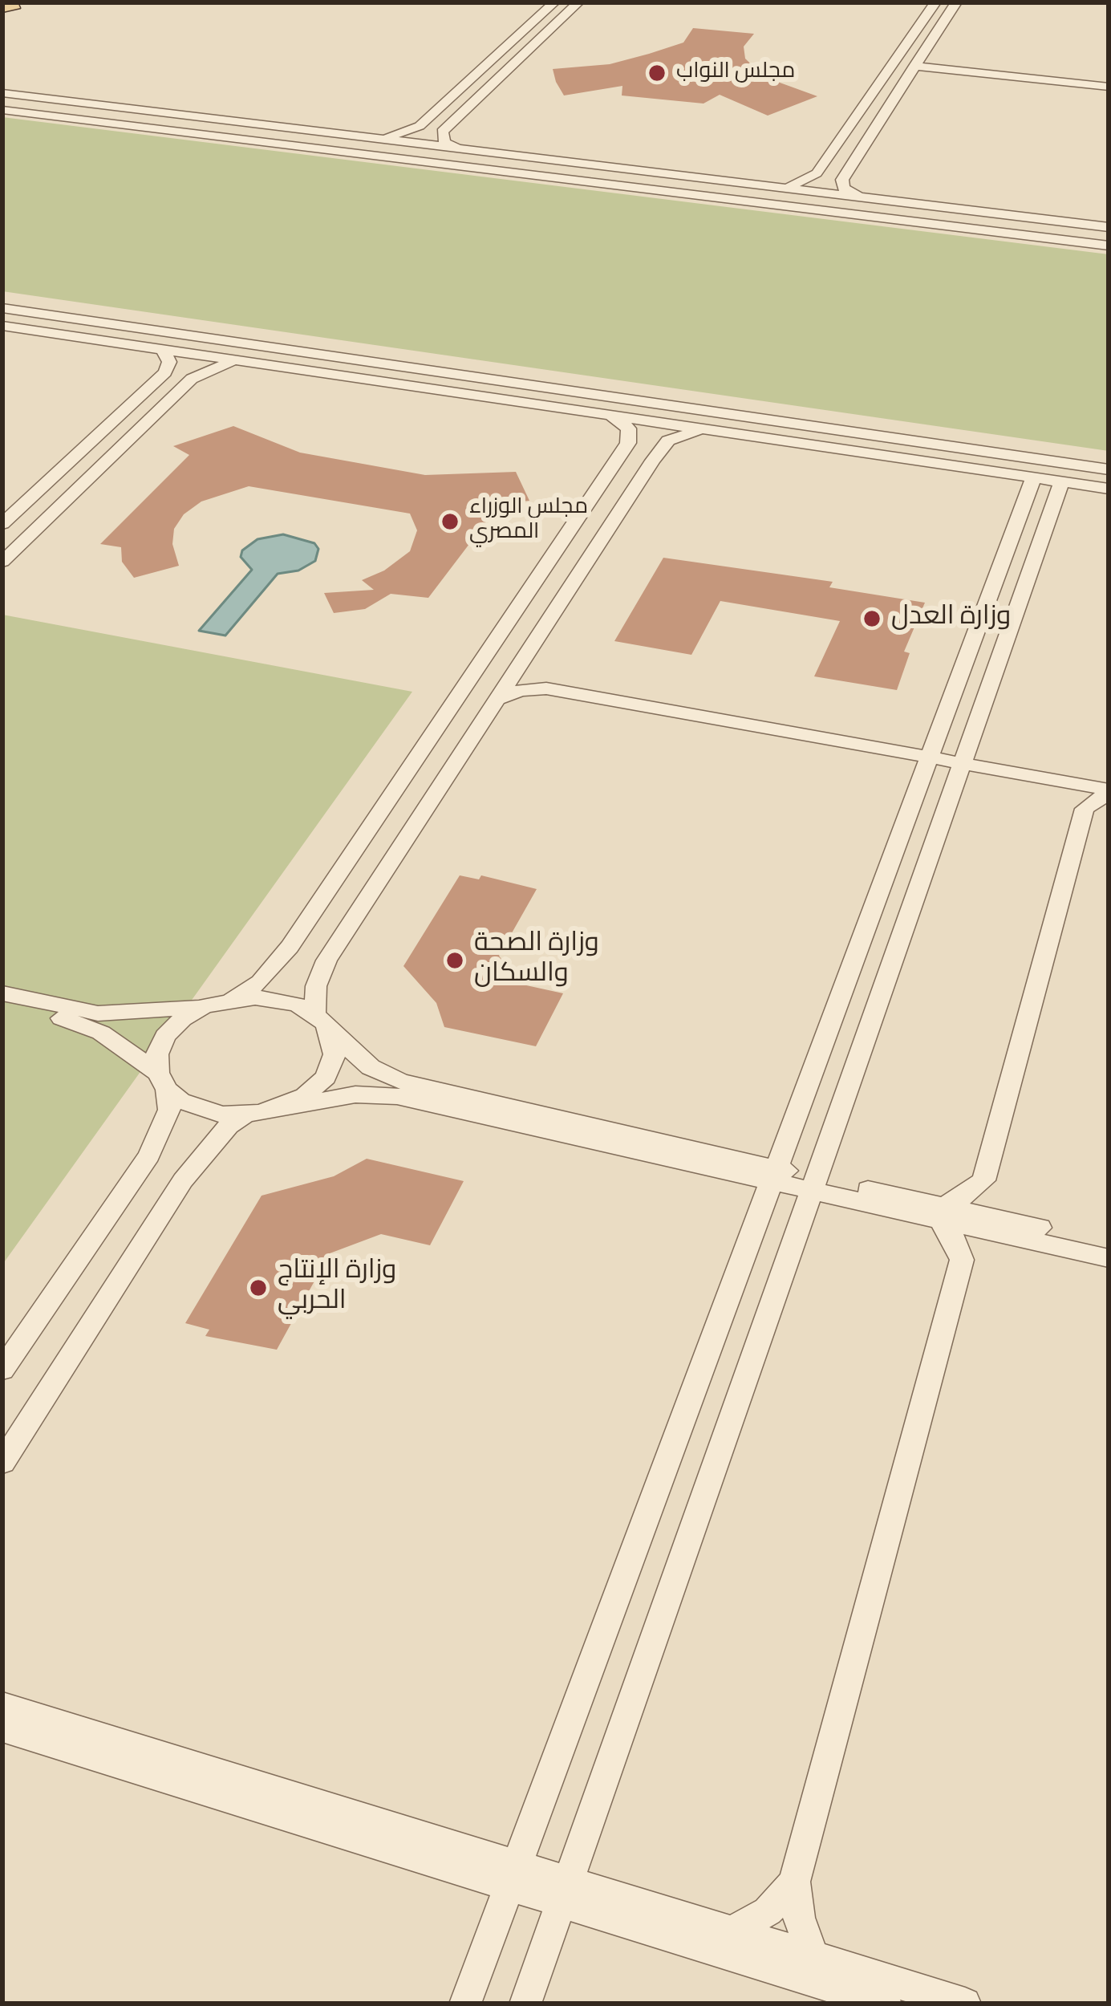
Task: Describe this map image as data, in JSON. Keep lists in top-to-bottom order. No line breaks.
{"places":["مجلس النواب","مجلس الوزراء المصري","وزارة العدل","وزارة الصحة والسكان","وزارة الإنتاج الحربي"]}
